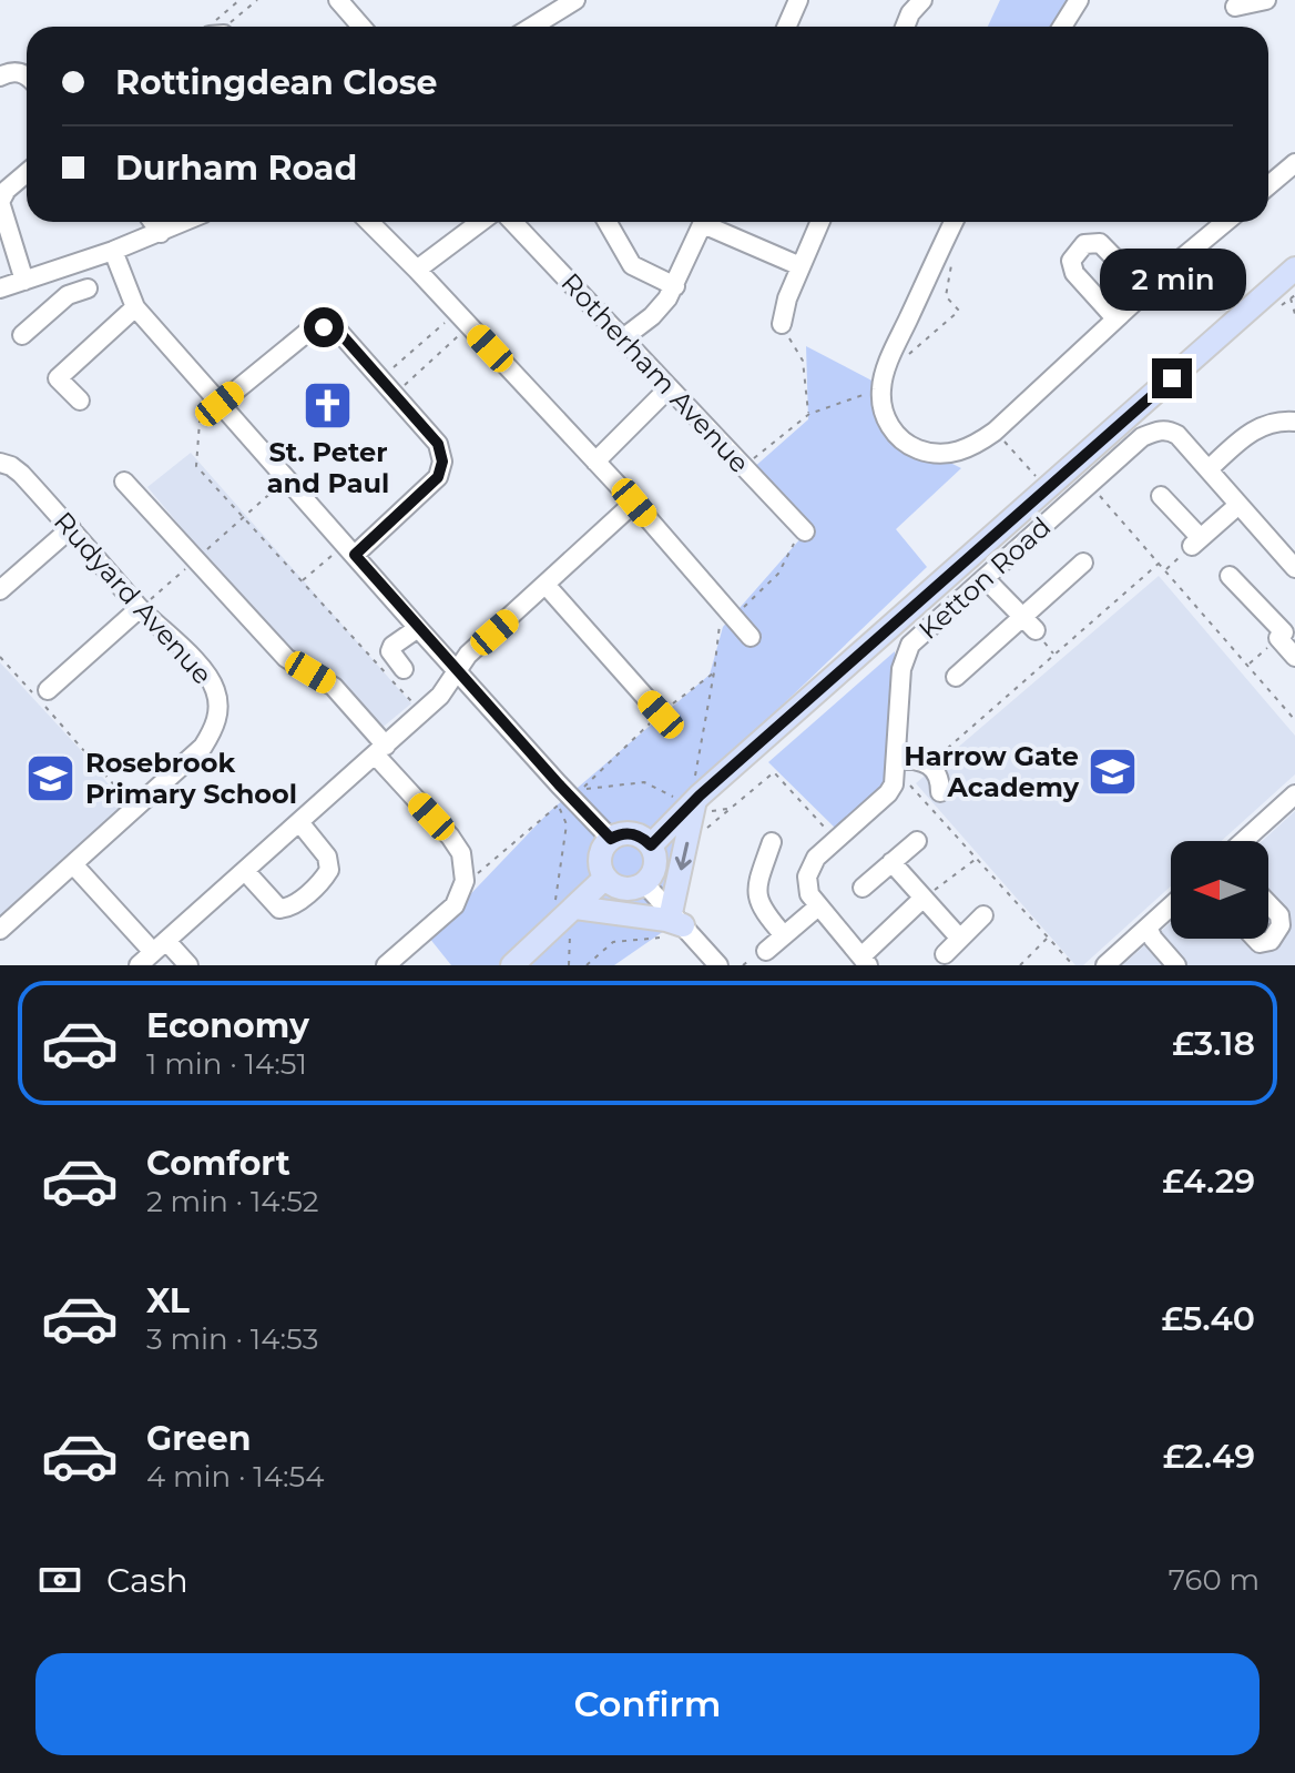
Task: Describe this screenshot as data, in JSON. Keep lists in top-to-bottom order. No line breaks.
{"streets":{"street":["Rotherham Avenue","Ketton Road","Rudyard Avenue"]},"places":{"church":["St. Peter and Paul"],"school or university":["Harrow Gate Academy","Rosebrook Primary School"]},"north":"left","page":{"banner":["Rottingdean Close","Durham Road"],"bubble":"2 min","list":[{"name":"Economy","note":"1 min · 14:51","value":"£3.18"},{"name":"Comfort","note":"2 min · 14:52","value":"£4.29"},{"name":"XL","note":"3 min · 14:53","value":"£5.40"},{"name":"Green","note":"4 min · 14:54","value":"£2.49"}],"pay":["Cash","760 m"],"buttons":"Confirm"}}
